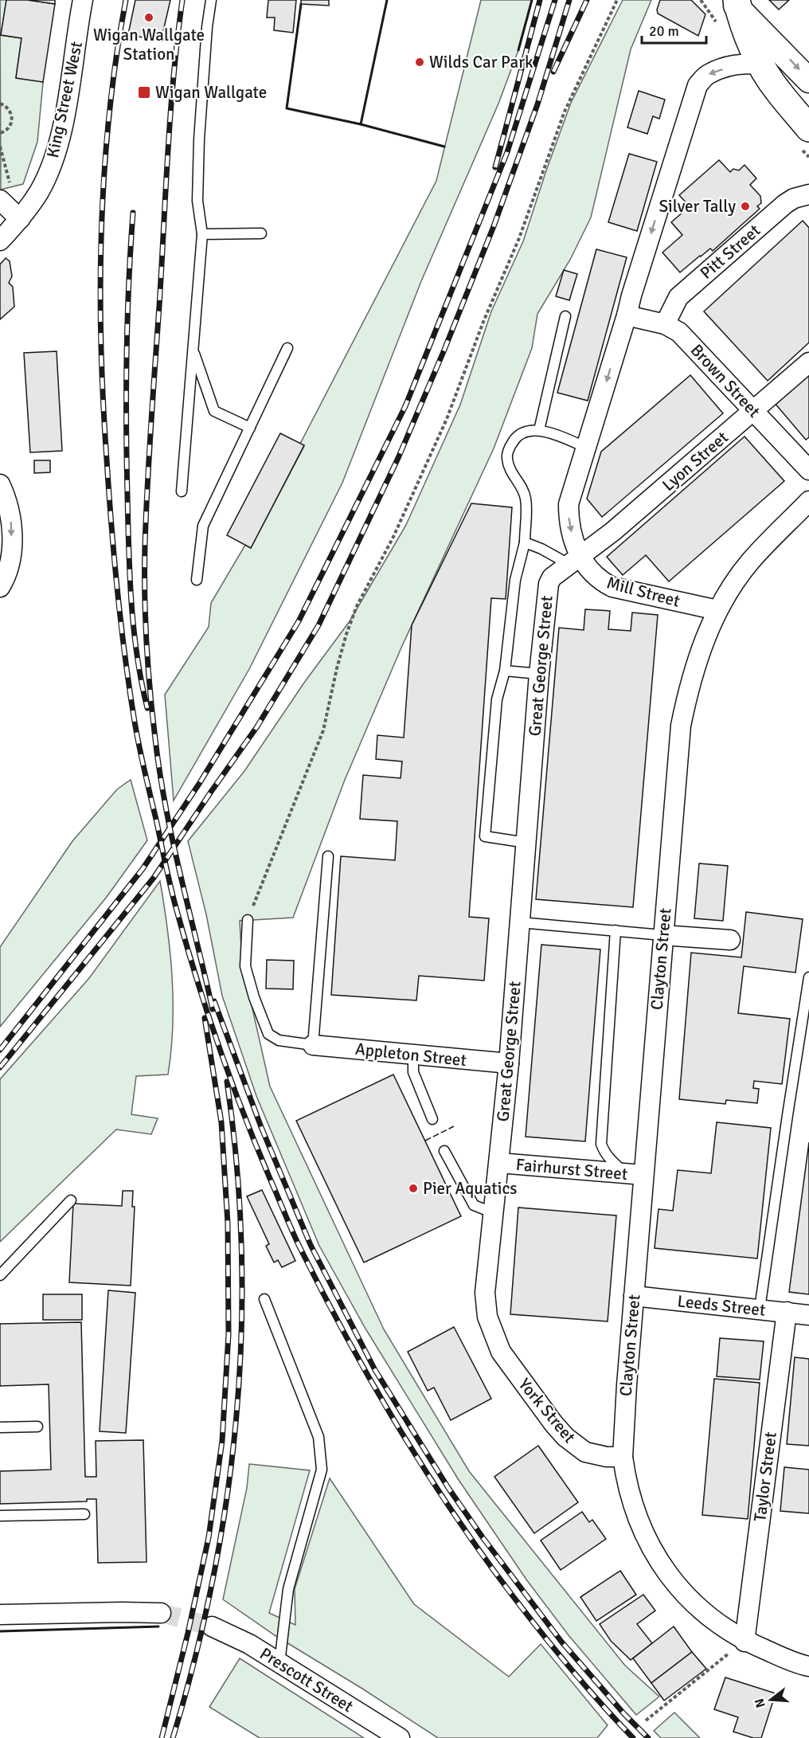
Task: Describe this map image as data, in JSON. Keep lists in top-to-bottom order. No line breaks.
{"streets":{"street":["King Street West","Pitt Street","Brown Street","Lyon Street","Mill Street","Great George Street","Clayton Street","Appleton Street","Fairhurst Street","Leeds Street","York Street","Taylor Street","Prescott Street"]},"crossings":[["Pitt Street","Brown Street"],["Brown Street","Lyon Street"],["Lyon Street","Mill Street"],["Lyon Street","Great George Street"],["Mill Street","Great George Street"],["Mill Street","Clayton Street"],["Great George Street","Appleton Street"],["Great George Street","Fairhurst Street"],["Great George Street","York Street"],["Clayton Street","Fairhurst Street"],["Clayton Street","Leeds Street"],["Clayton Street","York Street"],["Leeds Street","Taylor Street"]],"places":{"other":["Wigan Wallgate Station","Wilds Car Park","Silver Tally","Pier Aquatics"],"transit":["Wigan Wallgate"]},"scale_bar":"20 m","north":"left"}
